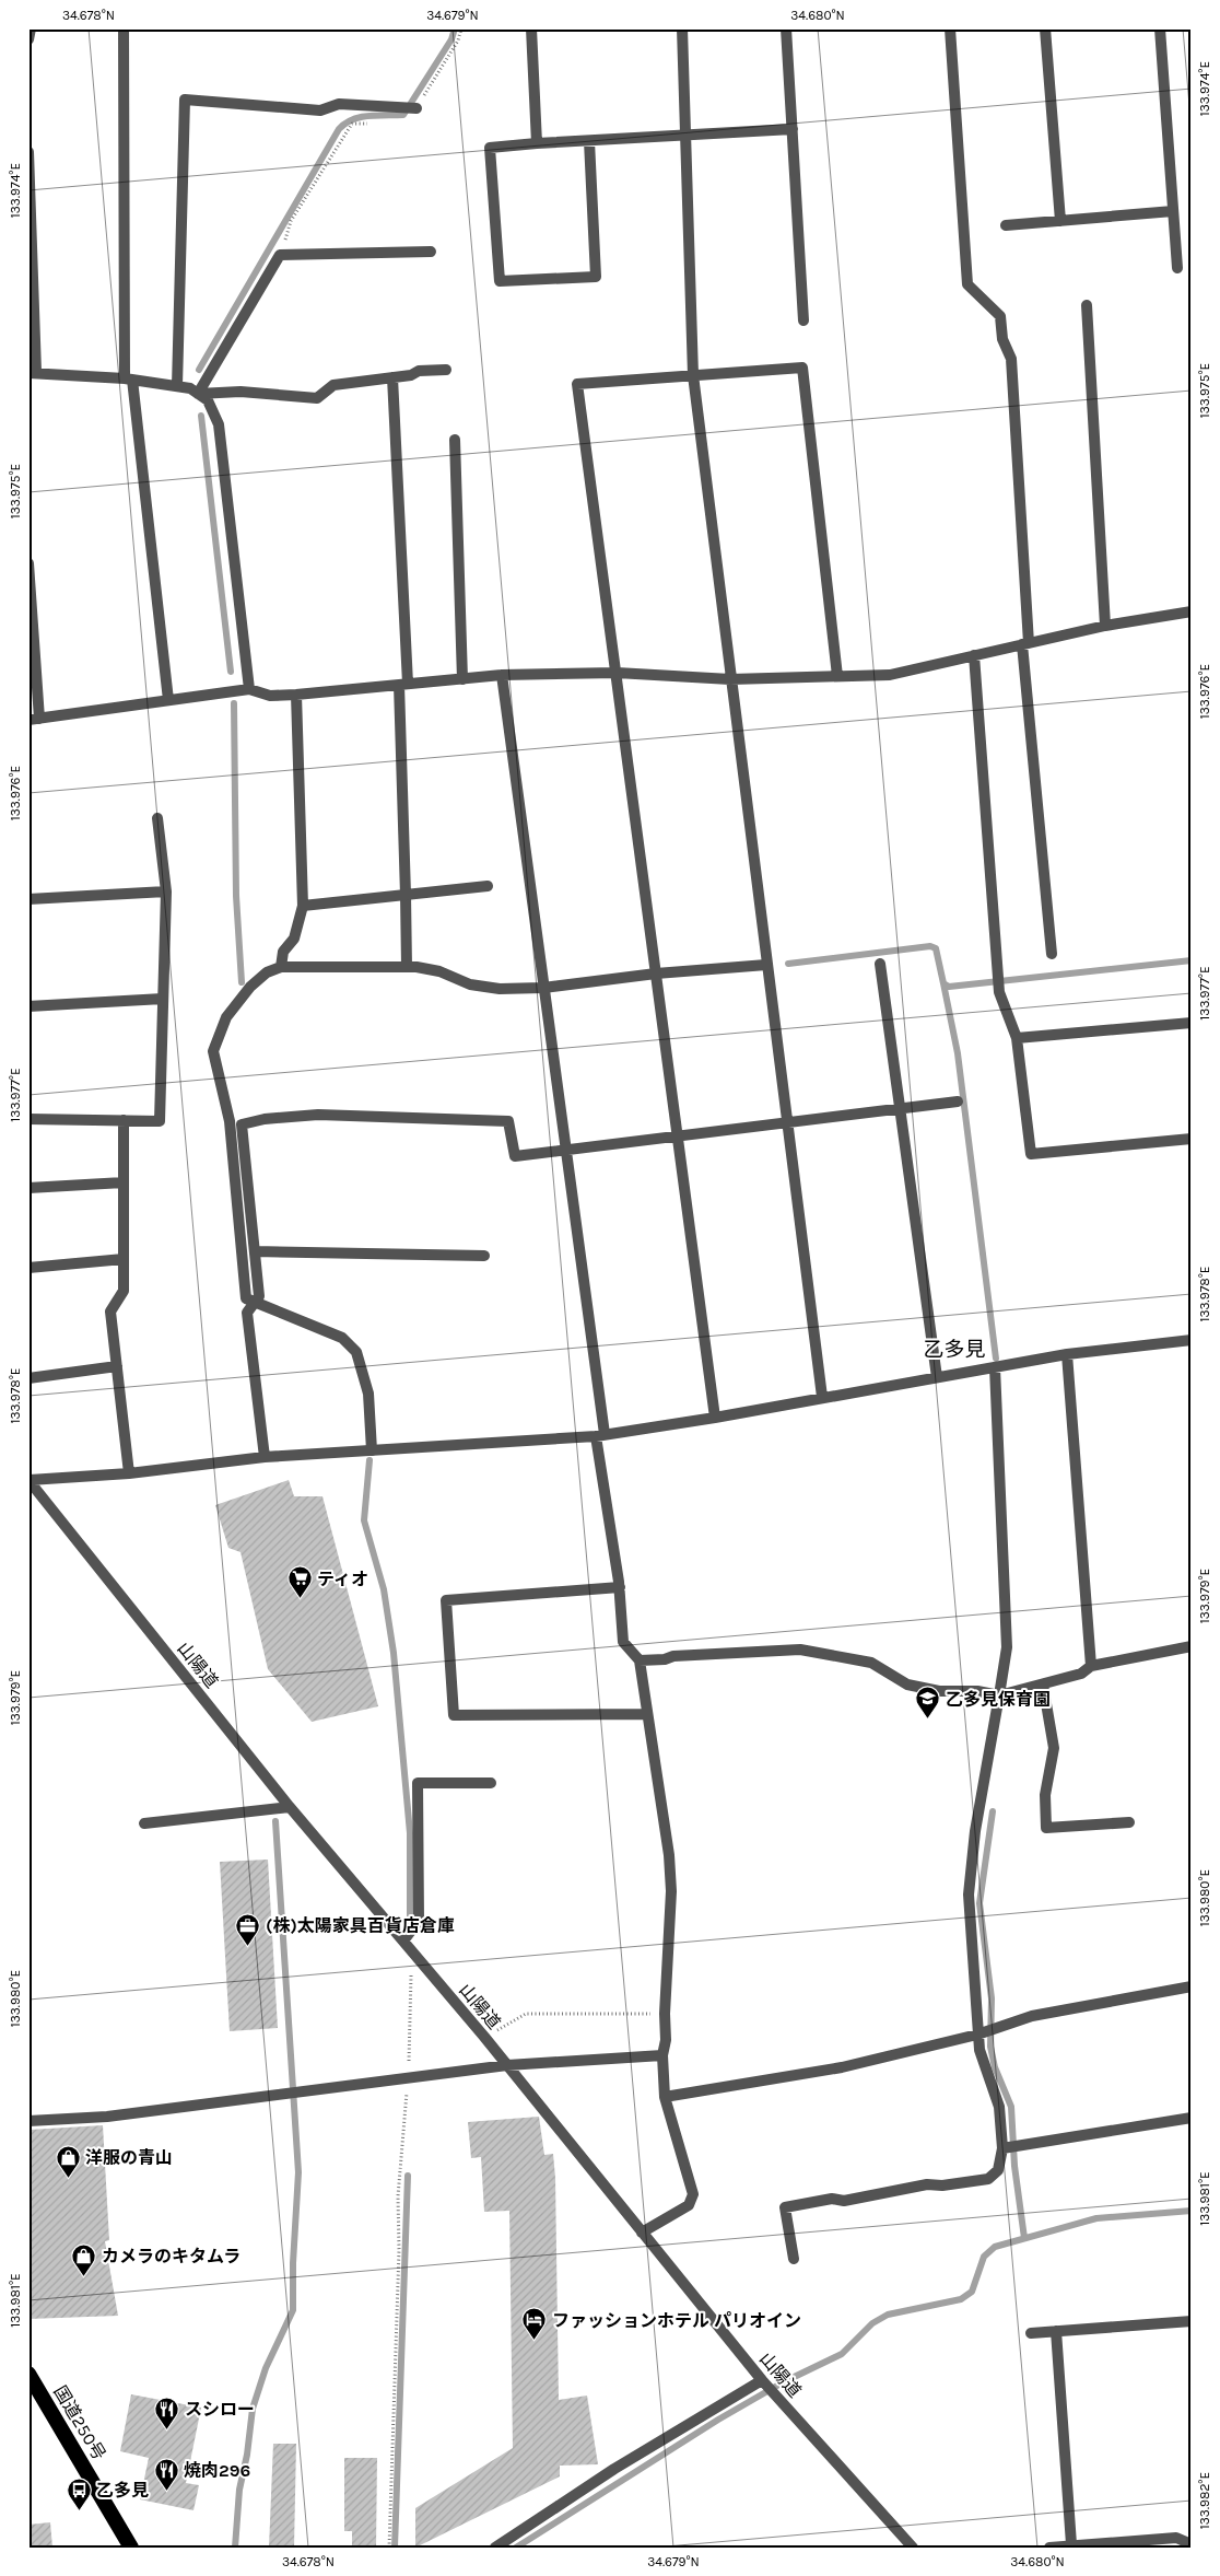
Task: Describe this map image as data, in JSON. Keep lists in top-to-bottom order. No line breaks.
{"streets":{"highway":["国道250号"],"street":["山陽道"]},"districts":["乙多見"],"places":{"supermarket":["ティオ"],"school or university":["乙多見保育園"],"office":["(株)太陽家具百貨店倉庫"],"shop":["洋服の青山","カメラのキタムラ"],"hotel":["ファッションホテル パリオイン"],"restaurant":["スシロー","焼肉296"],"bus stop":["乙多見"]},"coordinates":["34.678°N","34.679°N","34.680°N","133.974°E","133.975°E","133.976°E","133.977°E","133.978°E","133.979°E","133.980°E","133.981°E","133.982°E"]}
